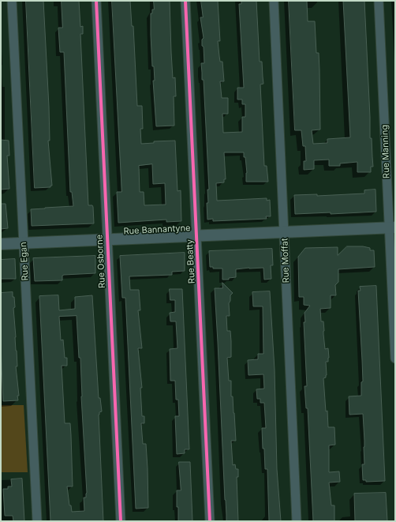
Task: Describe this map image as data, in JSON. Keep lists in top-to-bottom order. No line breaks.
{"streets":{"street":["Rue Manning","Rue Bannantyne","Rue Moffat","Rue Egan","Rue Osborne","Rue Beatty"]},"crossings":[["Rue Manning","Rue Bannantyne"],["Rue Bannantyne","Rue Moffat"],["Rue Bannantyne","Rue Egan"],["Rue Bannantyne","Rue Osborne"],["Rue Bannantyne","Rue Beatty"]]}
